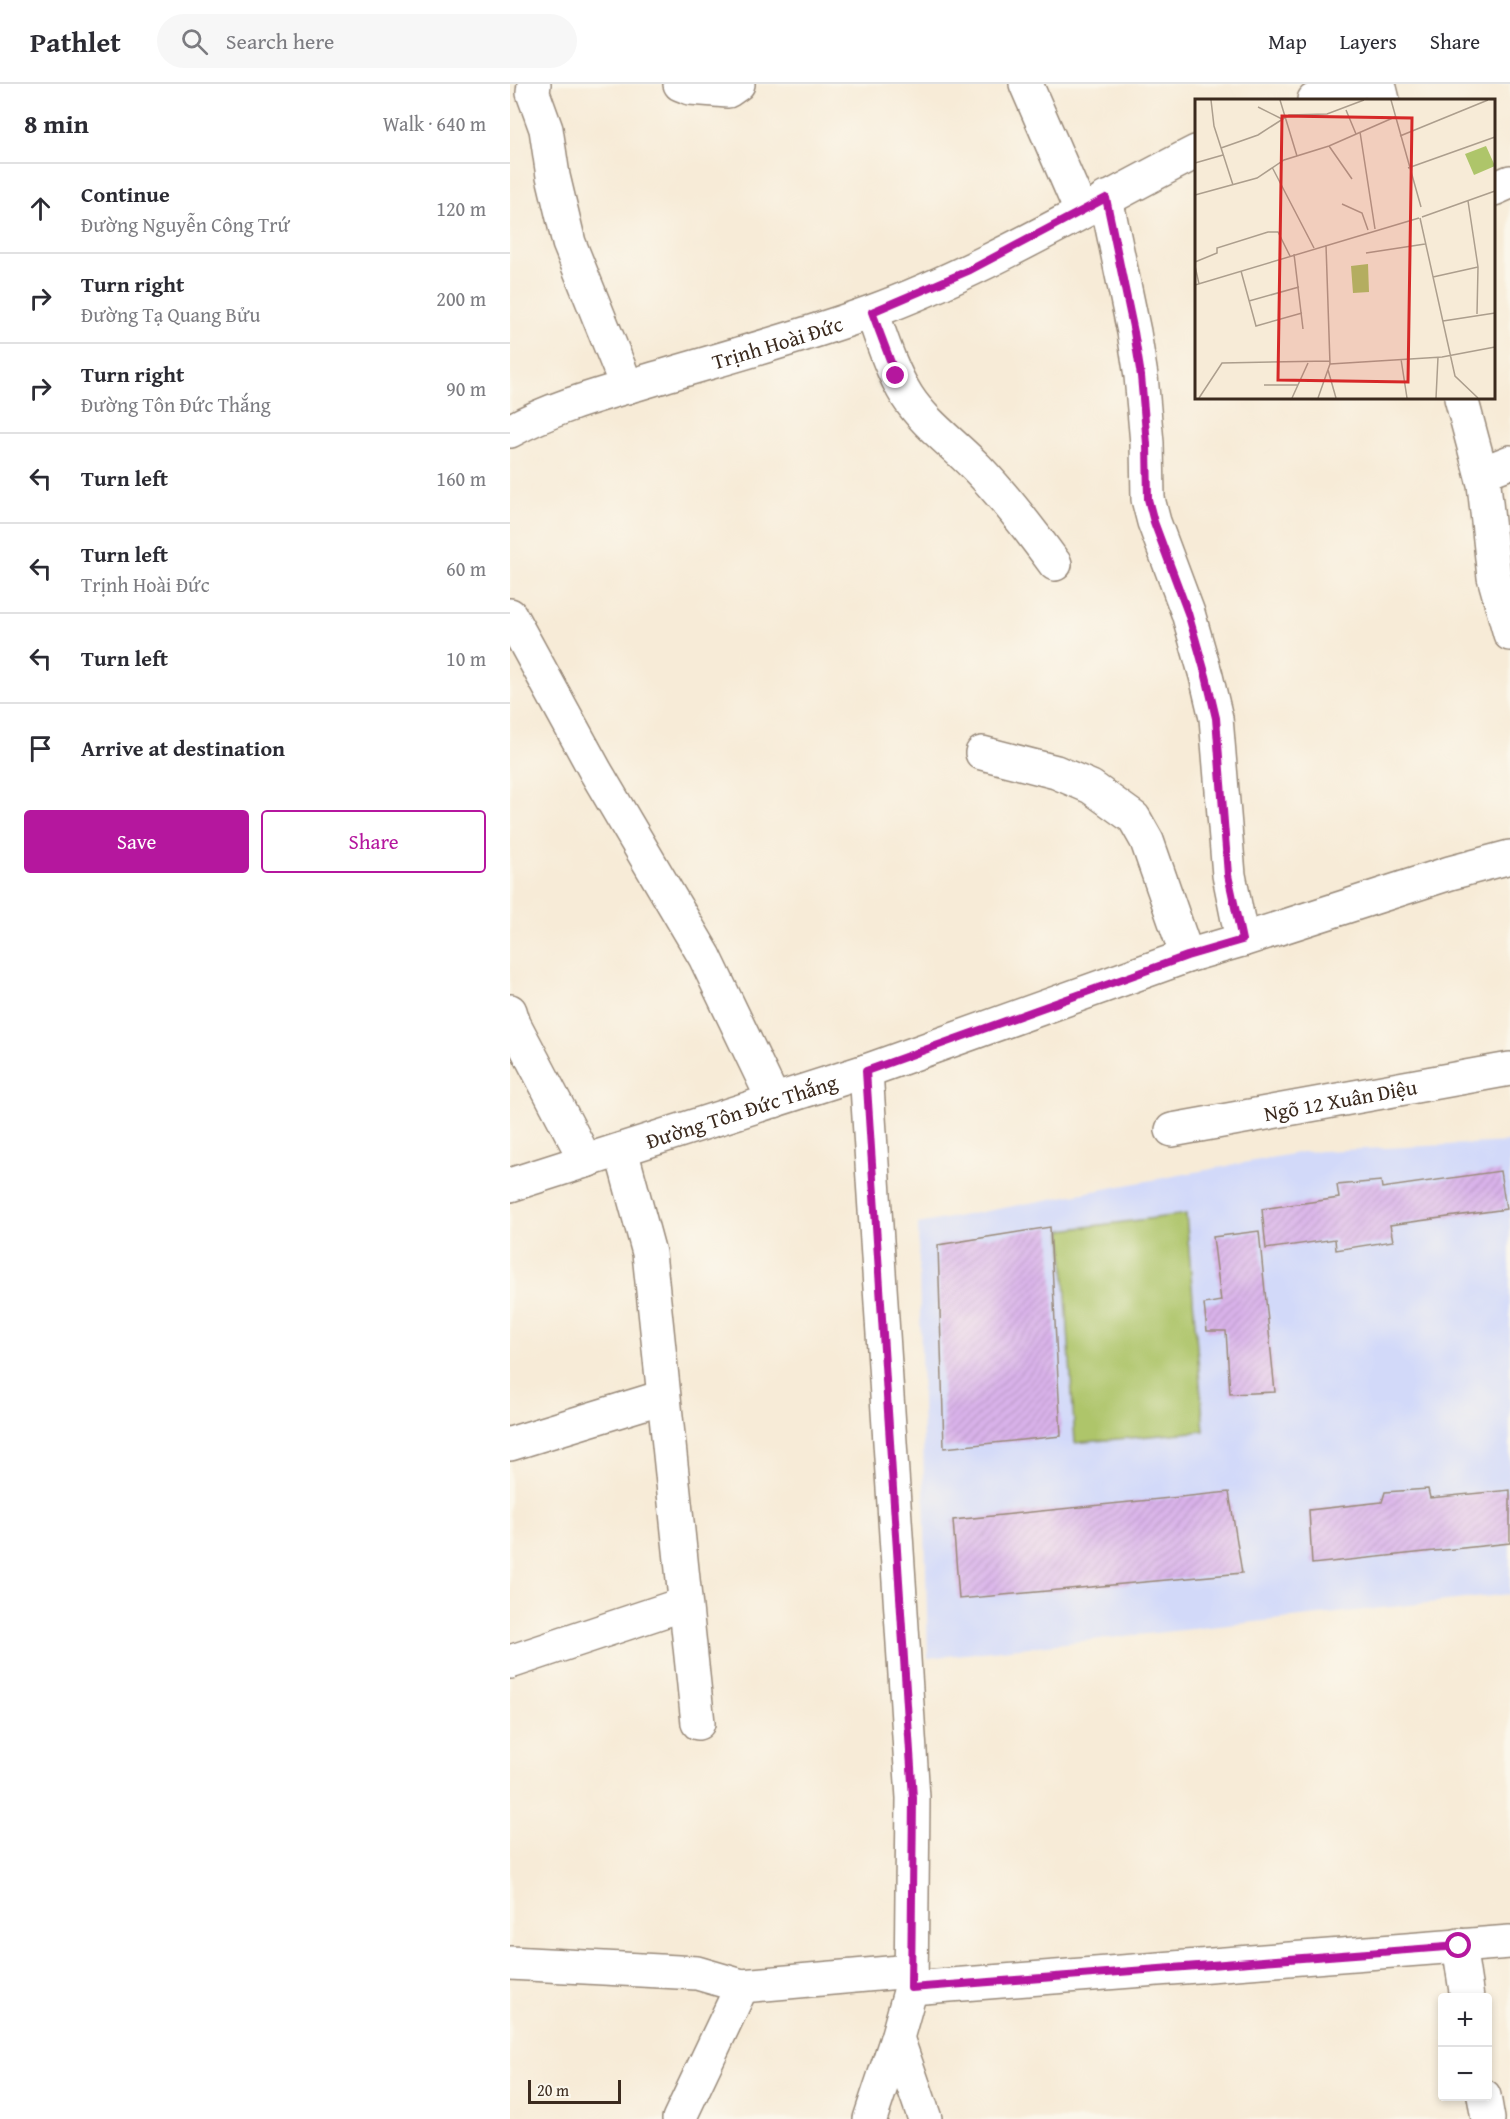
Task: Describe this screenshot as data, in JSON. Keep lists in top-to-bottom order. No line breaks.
{"streets":{"street":["Trịnh Hoài Đức","Ngõ 12 Xuân Diệu","Đường Tôn Đức Thắng"]},"scale_bar":"20 m","page":{"header":"Pathlet","search":"Search here","nav":["Map","Layers","Share"],"heading":["8 min","Walk · 640 m"],"list":[["Continue","Đường Nguyễn Công Trứ","120 m"],["Turn right","Đường Tạ Quang Bửu","200 m"],["Turn right","Đường Tôn Đức Thắng","90 m"],["Turn left","160 m"],["Turn left","Trịnh Hoài Đức","60 m"],["Turn left","10 m"],"Arrive at destination"],"buttons":["Save","Share"],"map_buttons":["+","−"],"scale":"20 m"}}
